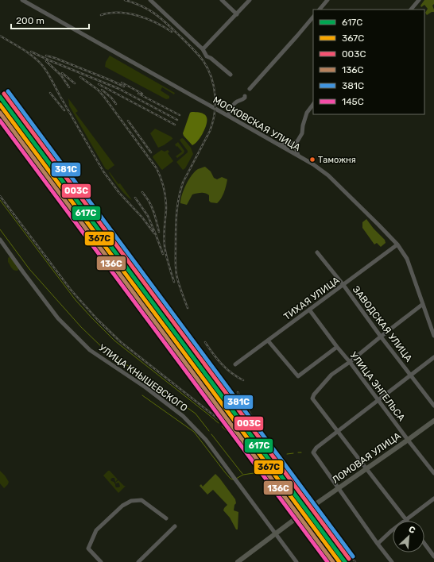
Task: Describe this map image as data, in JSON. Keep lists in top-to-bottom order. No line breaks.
{"streets":{"main road":["ЛОМОВАЯ УЛИЦА"],"street":["МОСКОВСКАЯ УЛИЦА","ТИХАЯ УЛИЦА","ЗАВОДСКАЯ УЛИЦА","УЛИЦА КНЫШЕВСКОГО","УЛИЦА ЭНГЕЛЬСА"]},"crossings":[["МОСКОВСКАЯ УЛИЦА","ТИХАЯ УЛИЦА"],["ТИХАЯ УЛИЦА","ЗАВОДСКАЯ УЛИЦА"],["ТИХАЯ УЛИЦА","УЛИЦА ЭНГЕЛЬСА"],["УЛИЦА ЭНГЕЛЬСА","ЛОМОВАЯ УЛИЦА"]],"places":["Таможня"],"lines":["transit line 381С","transit line 003С","transit line 617C","transit line 367С","transit line 136С","transit line 145С"],"legend":["617C","367С","003С","136С","381С","145С"],"scale_bar":"200 m","north":"top right"}
